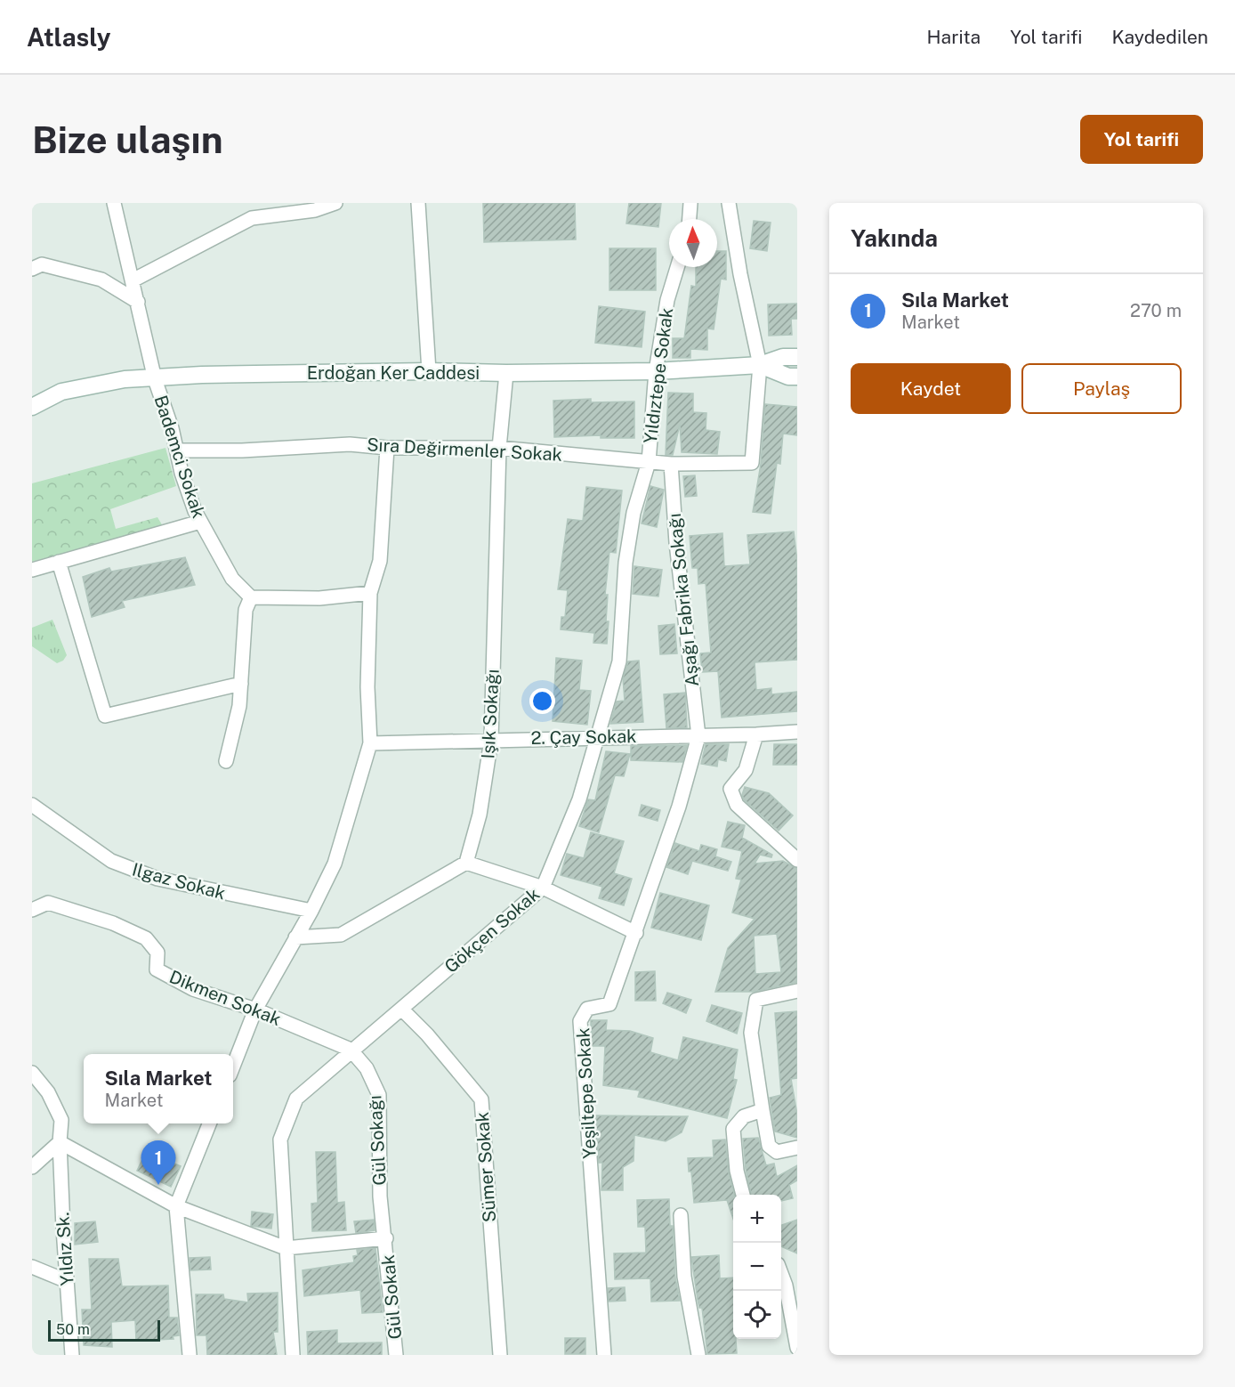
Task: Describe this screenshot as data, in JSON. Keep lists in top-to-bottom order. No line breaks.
{"streets":{"main road":["Erdoğan Ker Caddesi"],"street":["Yıldıztepe Sokak","Sıra Değirmenler Sokak","Bademci Sokak","Aşağı Fabrika Sokağı","Işık Sokağı","2. Çay Sokak","Ilgaz Sokak","Gökçen Sokak","Dikmen Sokak","Yeşiltepe Sokak","Gül Sokağı","Sümer Sokak","Yıldız Sk.","Gül Sokak"]},"crossings":[["Erdoğan Ker Caddesi","Yıldıztepe Sokak"],["Erdoğan Ker Caddesi","Sıra Değirmenler Sokak"],["Erdoğan Ker Caddesi","Bademci Sokak"],["Erdoğan Ker Caddesi","Işık Sokağı"],["Yıldıztepe Sokak","Sıra Değirmenler Sokak"],["Yıldıztepe Sokak","Gökçen Sokak"],["Sıra Değirmenler Sokak","Bademci Sokak"],["Sıra Değirmenler Sokak","Aşağı Fabrika Sokağı"],["Sıra Değirmenler Sokak","Işık Sokağı"],["Sıra Değirmenler Sokak","Gökçen Sokak"],["Aşağı Fabrika Sokağı","2. Çay Sokak"],["Aşağı Fabrika Sokağı","Yeşiltepe Sokak"],["Işık Sokağı","2. Çay Sokak"],["2. Çay Sokak","Gökçen Sokak"],["2. Çay Sokak","Yeşiltepe Sokak"],["Gökçen Sokak","Dikmen Sokak"],["Gökçen Sokak","Gül Sokağı"],["Gökçen Sokak","Sümer Sokak"],["Dikmen Sokak","Gül Sokağı"],["Gül Sokağı","Gül Sokak"]],"scale_bar":"50 m","north":"top","page":{"header":"Atlasly","nav":["Harita","Yol tarifi","Kaydedilen"],"buttons":["Yol tarifi",["Kaydet","Paylaş"]],"title":"Bize ulaşın","heading":"Yakında","list":[{"mark":"1","name":"Sıla Market","note":"Market","value":"270 m"}],"popup":["Sıla Market","Market"],"pins":"1","map_buttons":["+","−"],"scale":"50 m"}}
